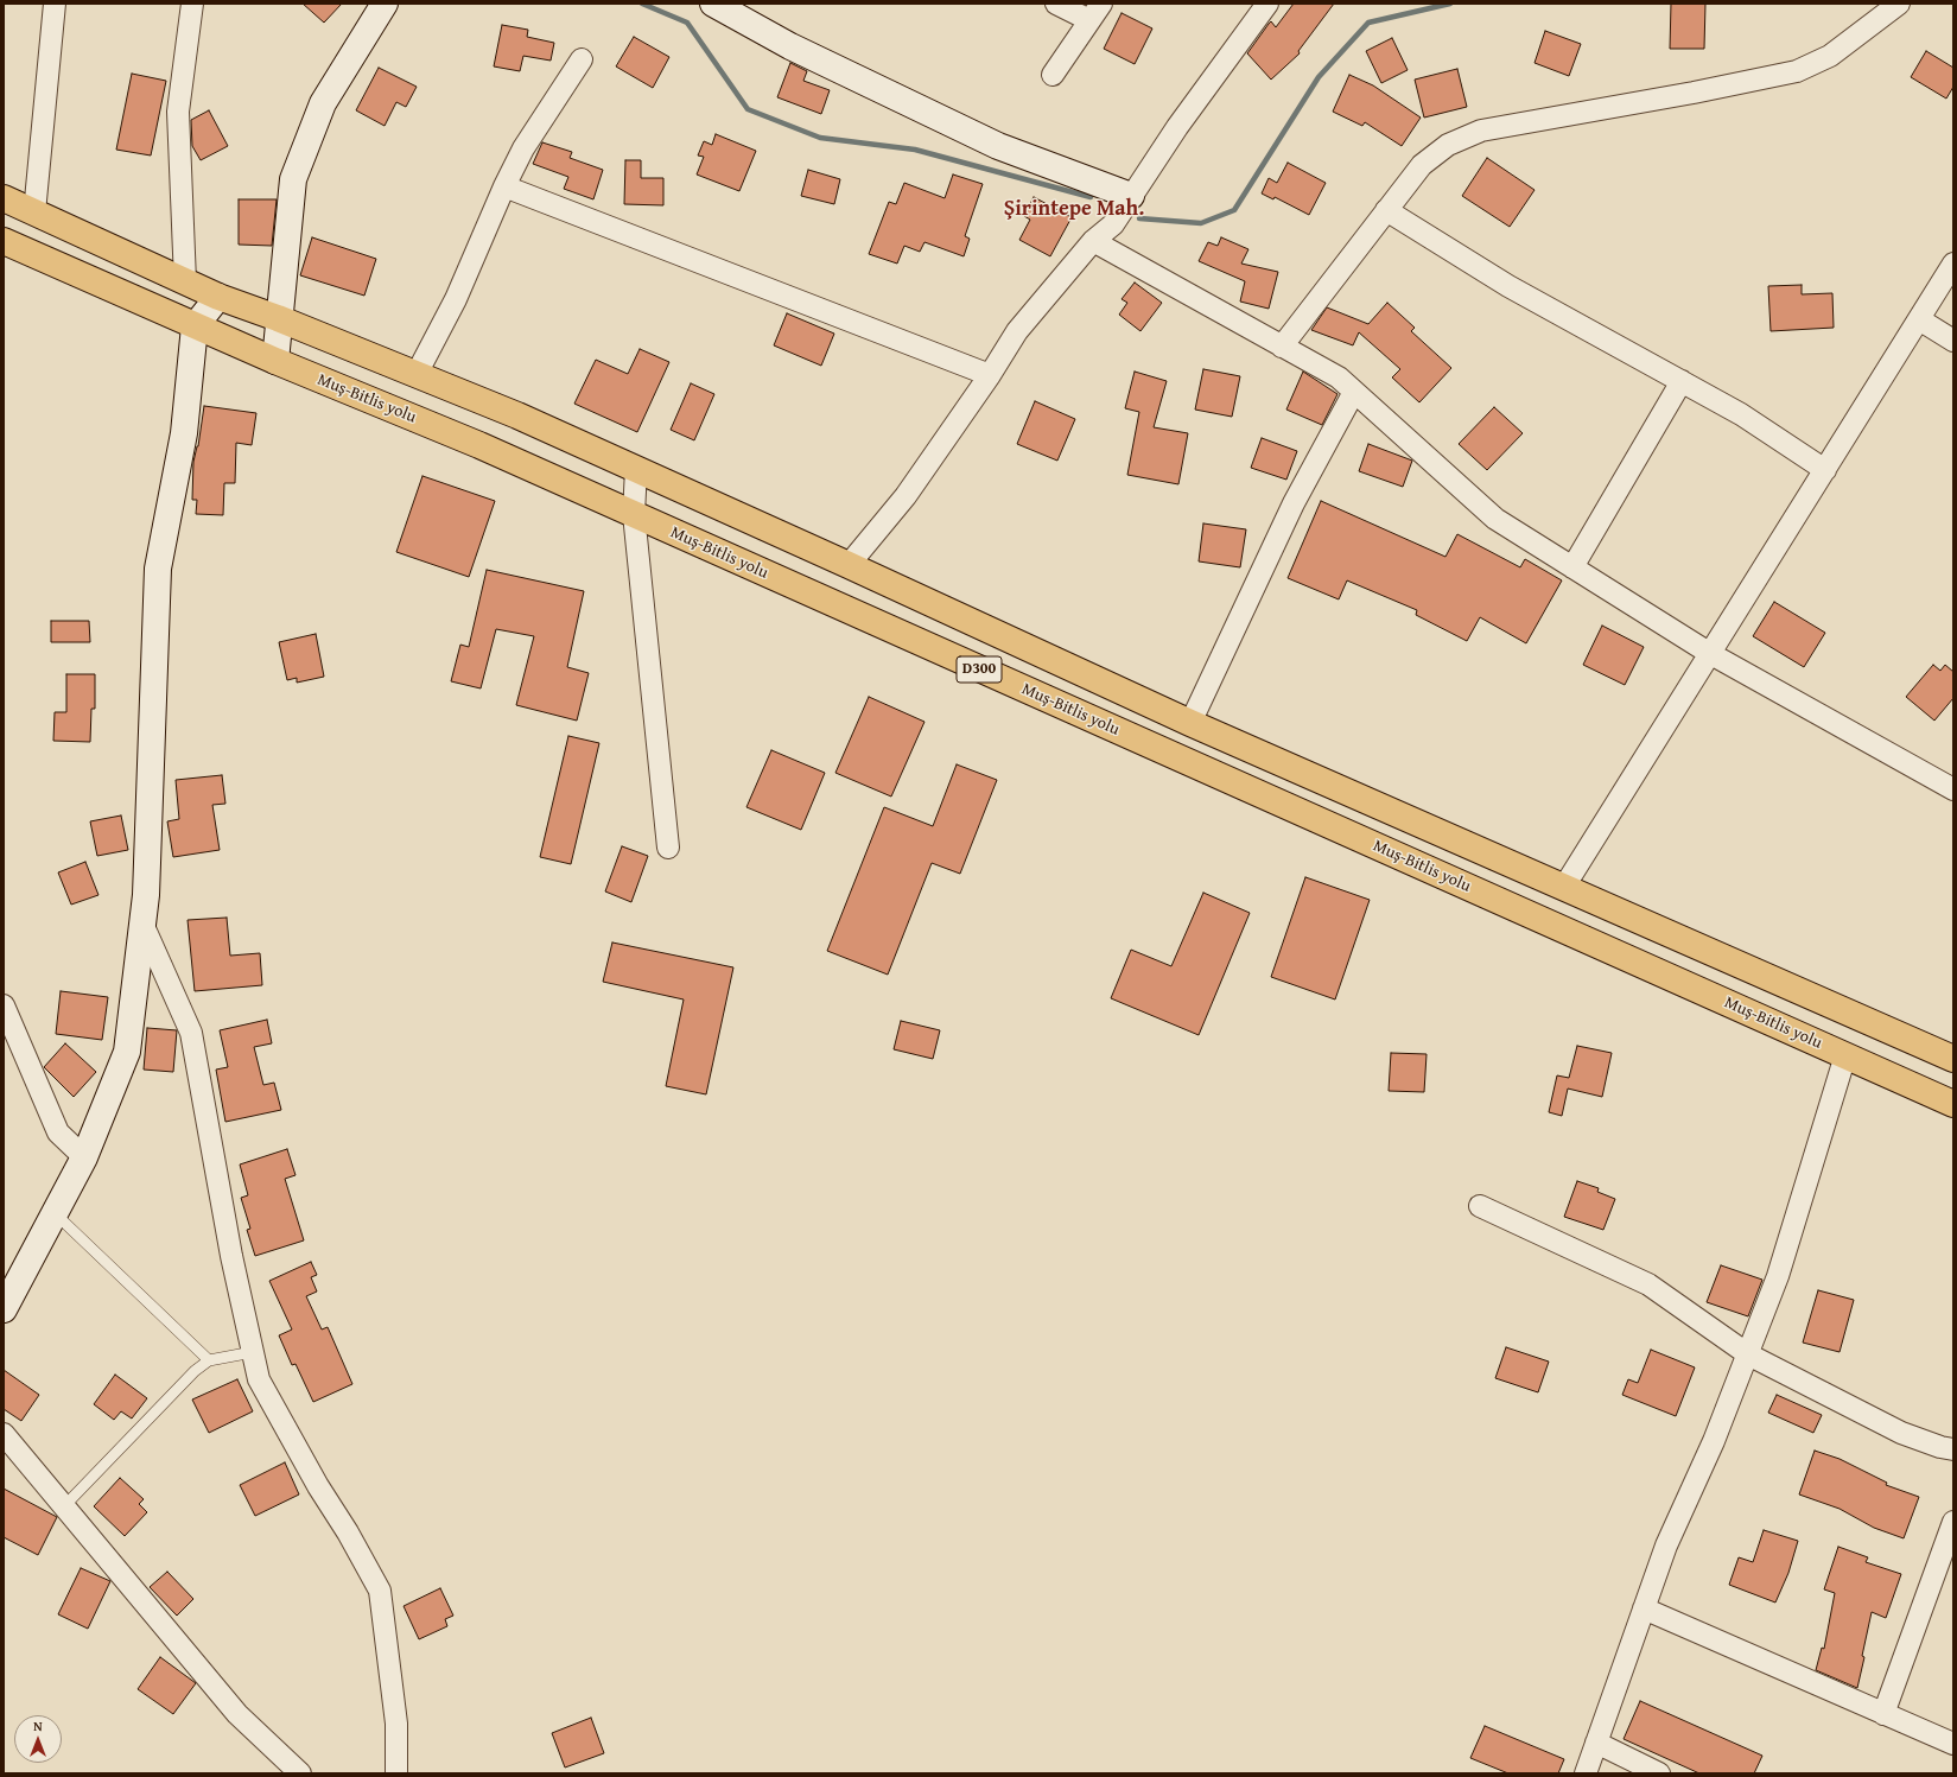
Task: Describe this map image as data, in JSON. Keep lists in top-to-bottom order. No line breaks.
{"streets":{"highway":["Muş-Bitlis yolu","D300"]},"districts":["Şirintepe Mah."],"north":"top"}
